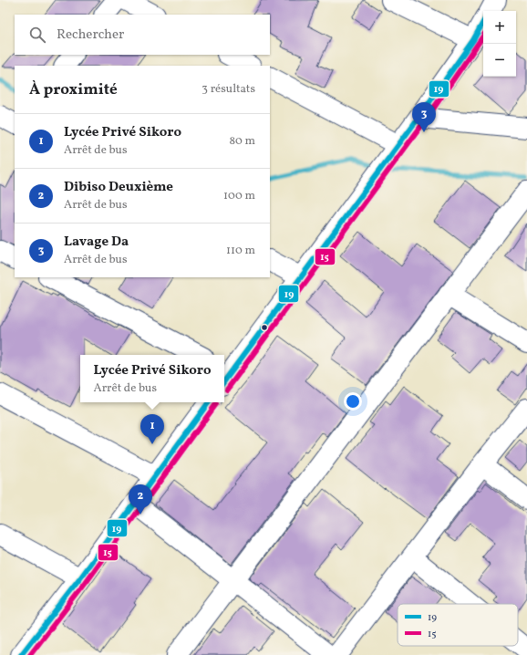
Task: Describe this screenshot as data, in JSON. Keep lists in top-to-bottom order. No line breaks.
{"lines":["transit line 19","transit line 15"],"legend":["19","15"],"page":{"map_buttons":["+","−"],"search":"Rechercher","heading":["À proximité","3 résultats"],"pins":["3","1","2"],"list":[{"mark":"1","name":"Lycée Privé Sikoro","note":"Arrêt de bus","value":"80 m"},{"mark":"2","name":"Dibiso Deuxième","note":"Arrêt de bus","value":"100 m"},{"mark":"3","name":"Lavage Da","note":"Arrêt de bus","value":"110 m"}],"popup":["Lycée Privé Sikoro","Arrêt de bus"]}}
